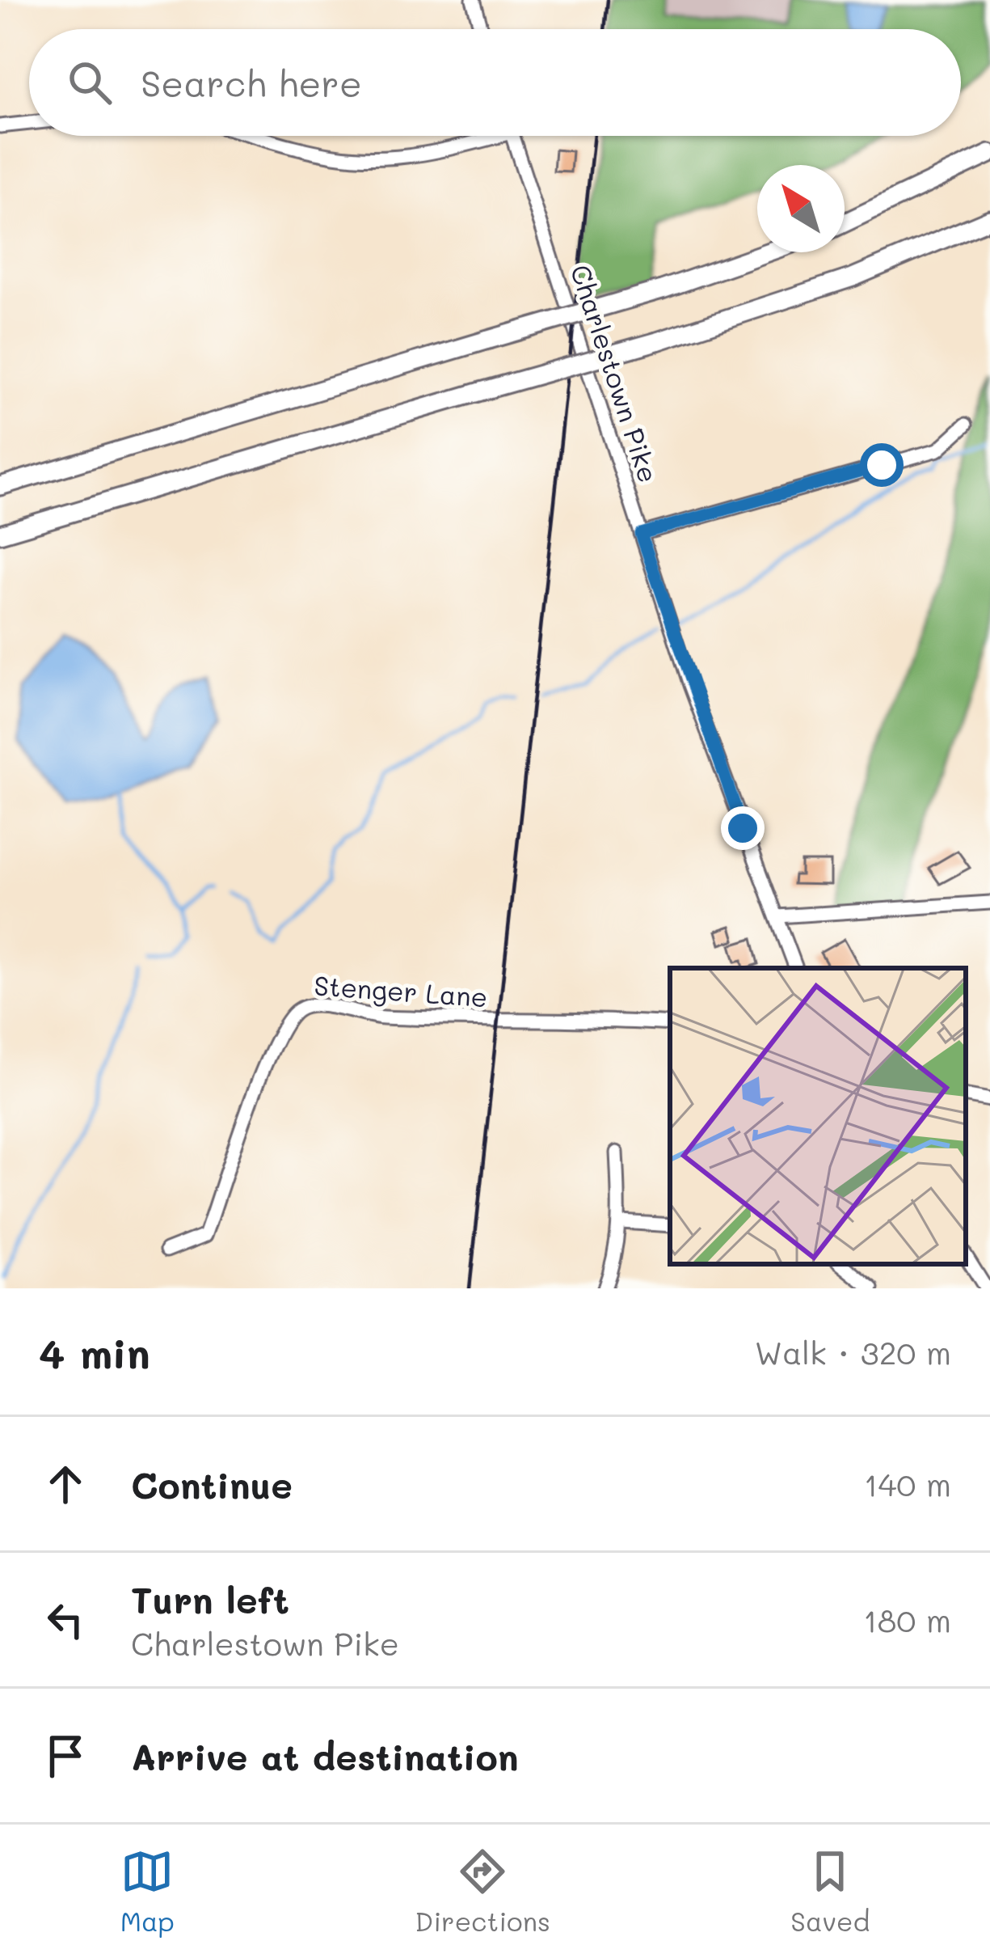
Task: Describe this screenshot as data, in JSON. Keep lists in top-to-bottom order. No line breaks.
{"streets":{"street":["Charlestown Pike","Stenger Lane"]},"north":"top left","page":{"search":"Search here","heading":["4 min","Walk · 320 m"],"list":[["Continue","140 m"],["Turn left","Charlestown Pike","180 m"],"Arrive at destination"],"nav":["Map","Directions","Saved"]}}
